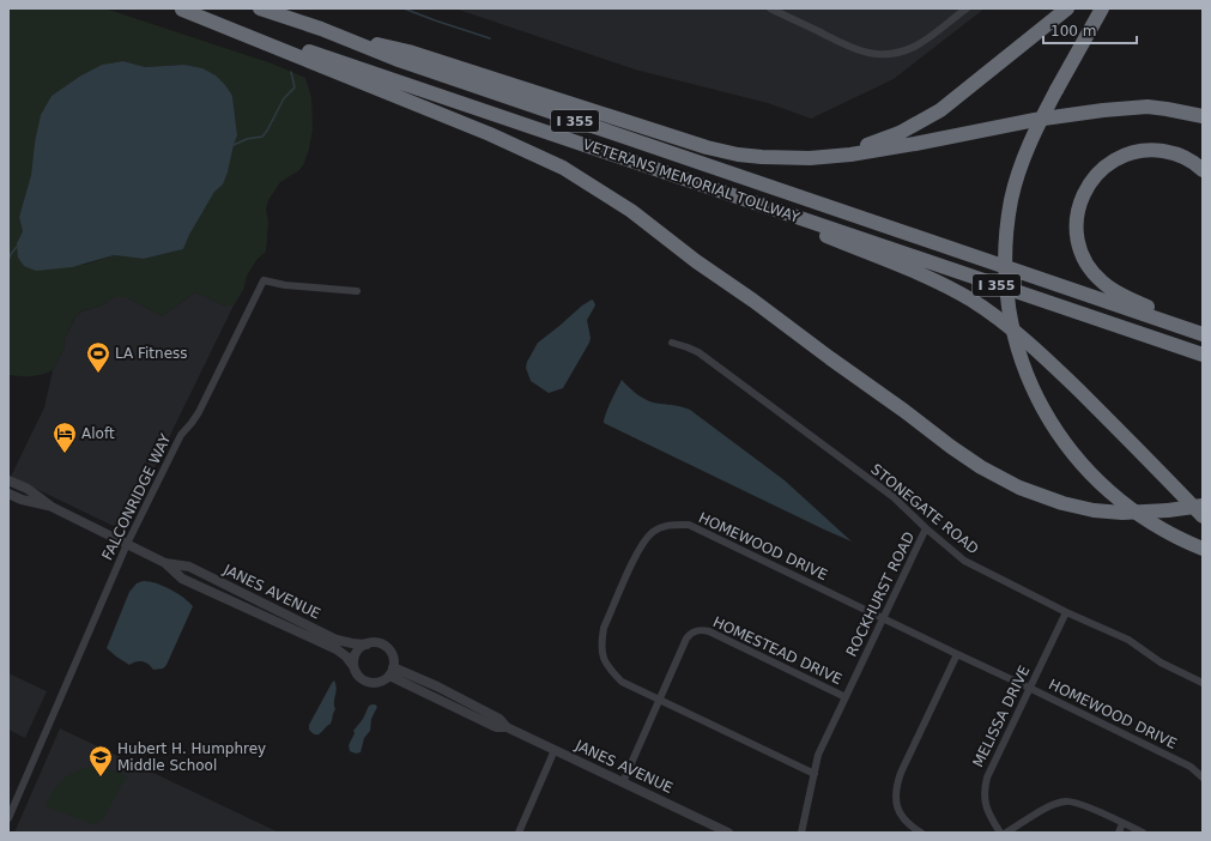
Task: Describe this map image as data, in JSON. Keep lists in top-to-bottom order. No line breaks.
{"streets":{"highway":["I 355","VETERANS MEMORIAL TOLLWAY"],"street":["FALCONRIDGE WAY","STONEGATE ROAD","HOMEWOOD DRIVE","JANES AVENUE","ROCKHURST ROAD","HOMESTEAD DRIVE","MELISSA DRIVE"]},"crossings":[["FALCONRIDGE WAY","JANES AVENUE"],["STONEGATE ROAD","ROCKHURST ROAD"],["STONEGATE ROAD","MELISSA DRIVE"],["HOMEWOOD DRIVE","ROCKHURST ROAD"],["HOMEWOOD DRIVE","HOMESTEAD DRIVE"],["HOMEWOOD DRIVE","MELISSA DRIVE"],["JANES AVENUE","HOMESTEAD DRIVE"],["ROCKHURST ROAD","HOMESTEAD DRIVE"]],"places":{"sports":["LA Fitness"],"hotel":["Aloft"],"school or university":["Hubert H. Humphrey Middle School"]},"scale_bar":"100 m"}
